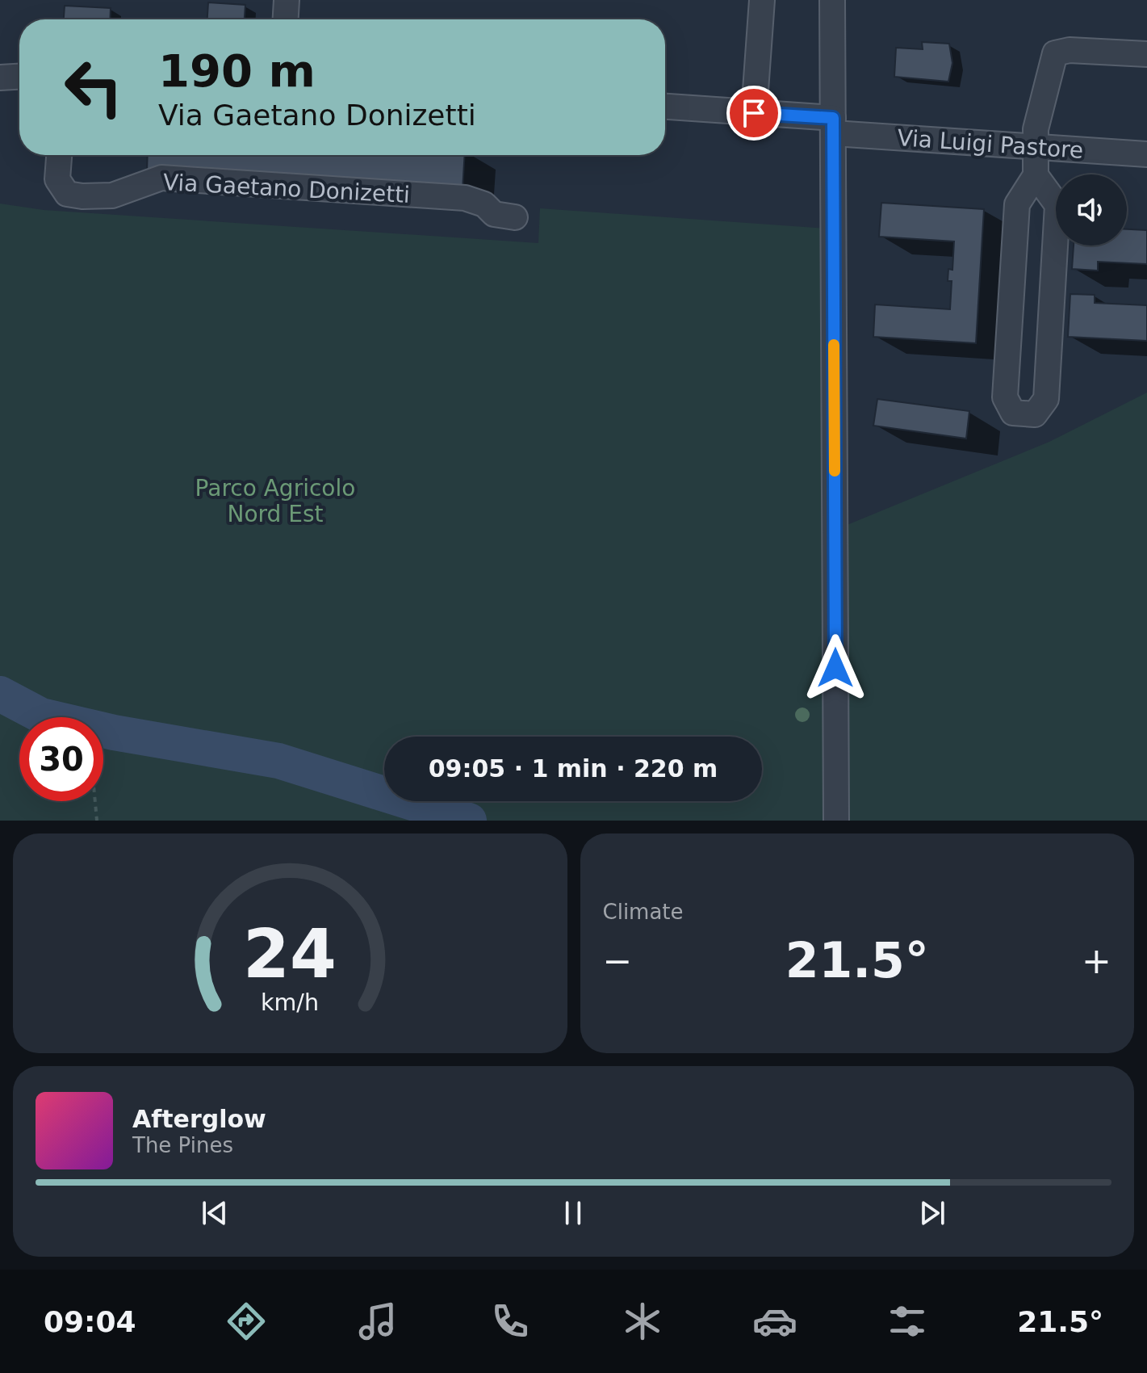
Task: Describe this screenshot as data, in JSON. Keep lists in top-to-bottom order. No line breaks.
{"streets":{"street":["Via Luigi Pastore","Via Gaetano Donizetti"]},"parks":["Parco Agricolo Nord Est"],"page":{"turn":["190 m","Via Gaetano Donizetti"],"limit":"30","trip":"09:05 · 1 min · 220 m","tile":"Climate","heat":["−","21.5°","+"],"song":["Afterglow","The Pines"],"tabs":["09:04","21.5°"],"gauge":["24","km/h"]}}
